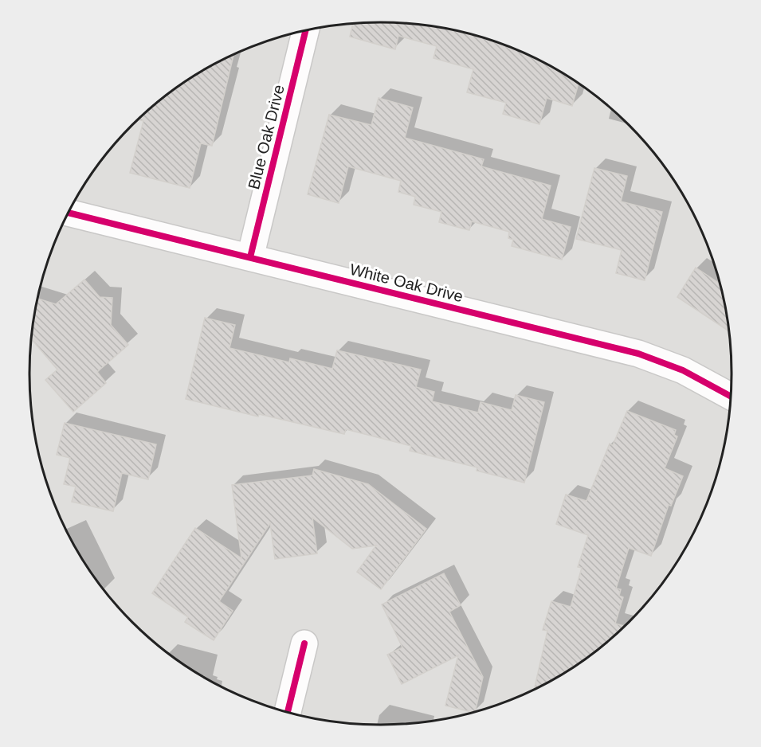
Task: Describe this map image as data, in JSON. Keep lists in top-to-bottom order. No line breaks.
{"streets":{"street":["Blue Oak Drive","White Oak Drive"]},"crossings":[["Blue Oak Drive","White Oak Drive"]]}
